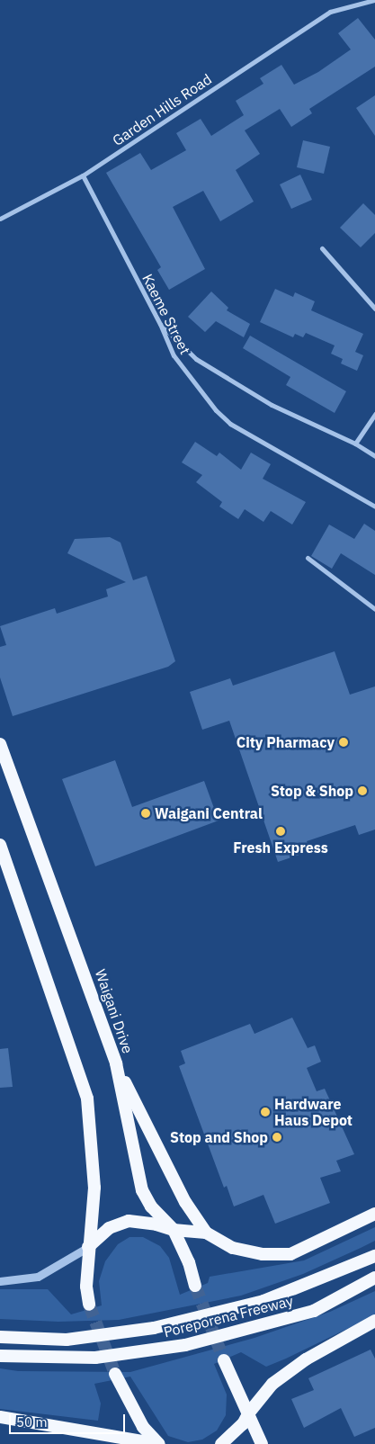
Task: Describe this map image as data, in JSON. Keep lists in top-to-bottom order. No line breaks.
{"streets":{"highway":["Waigani Drive","Poreporena Freeway"],"street":["Garden Hills Road","Kaeme Street"]},"crossings":[["Garden Hills Road","Kaeme Street"]],"places":["City Pharmacy","Stop & Shop","Waigani Central","Fresh Express","Hardware Haus Depot","Stop and Shop"],"scale_bar":"50 m"}
